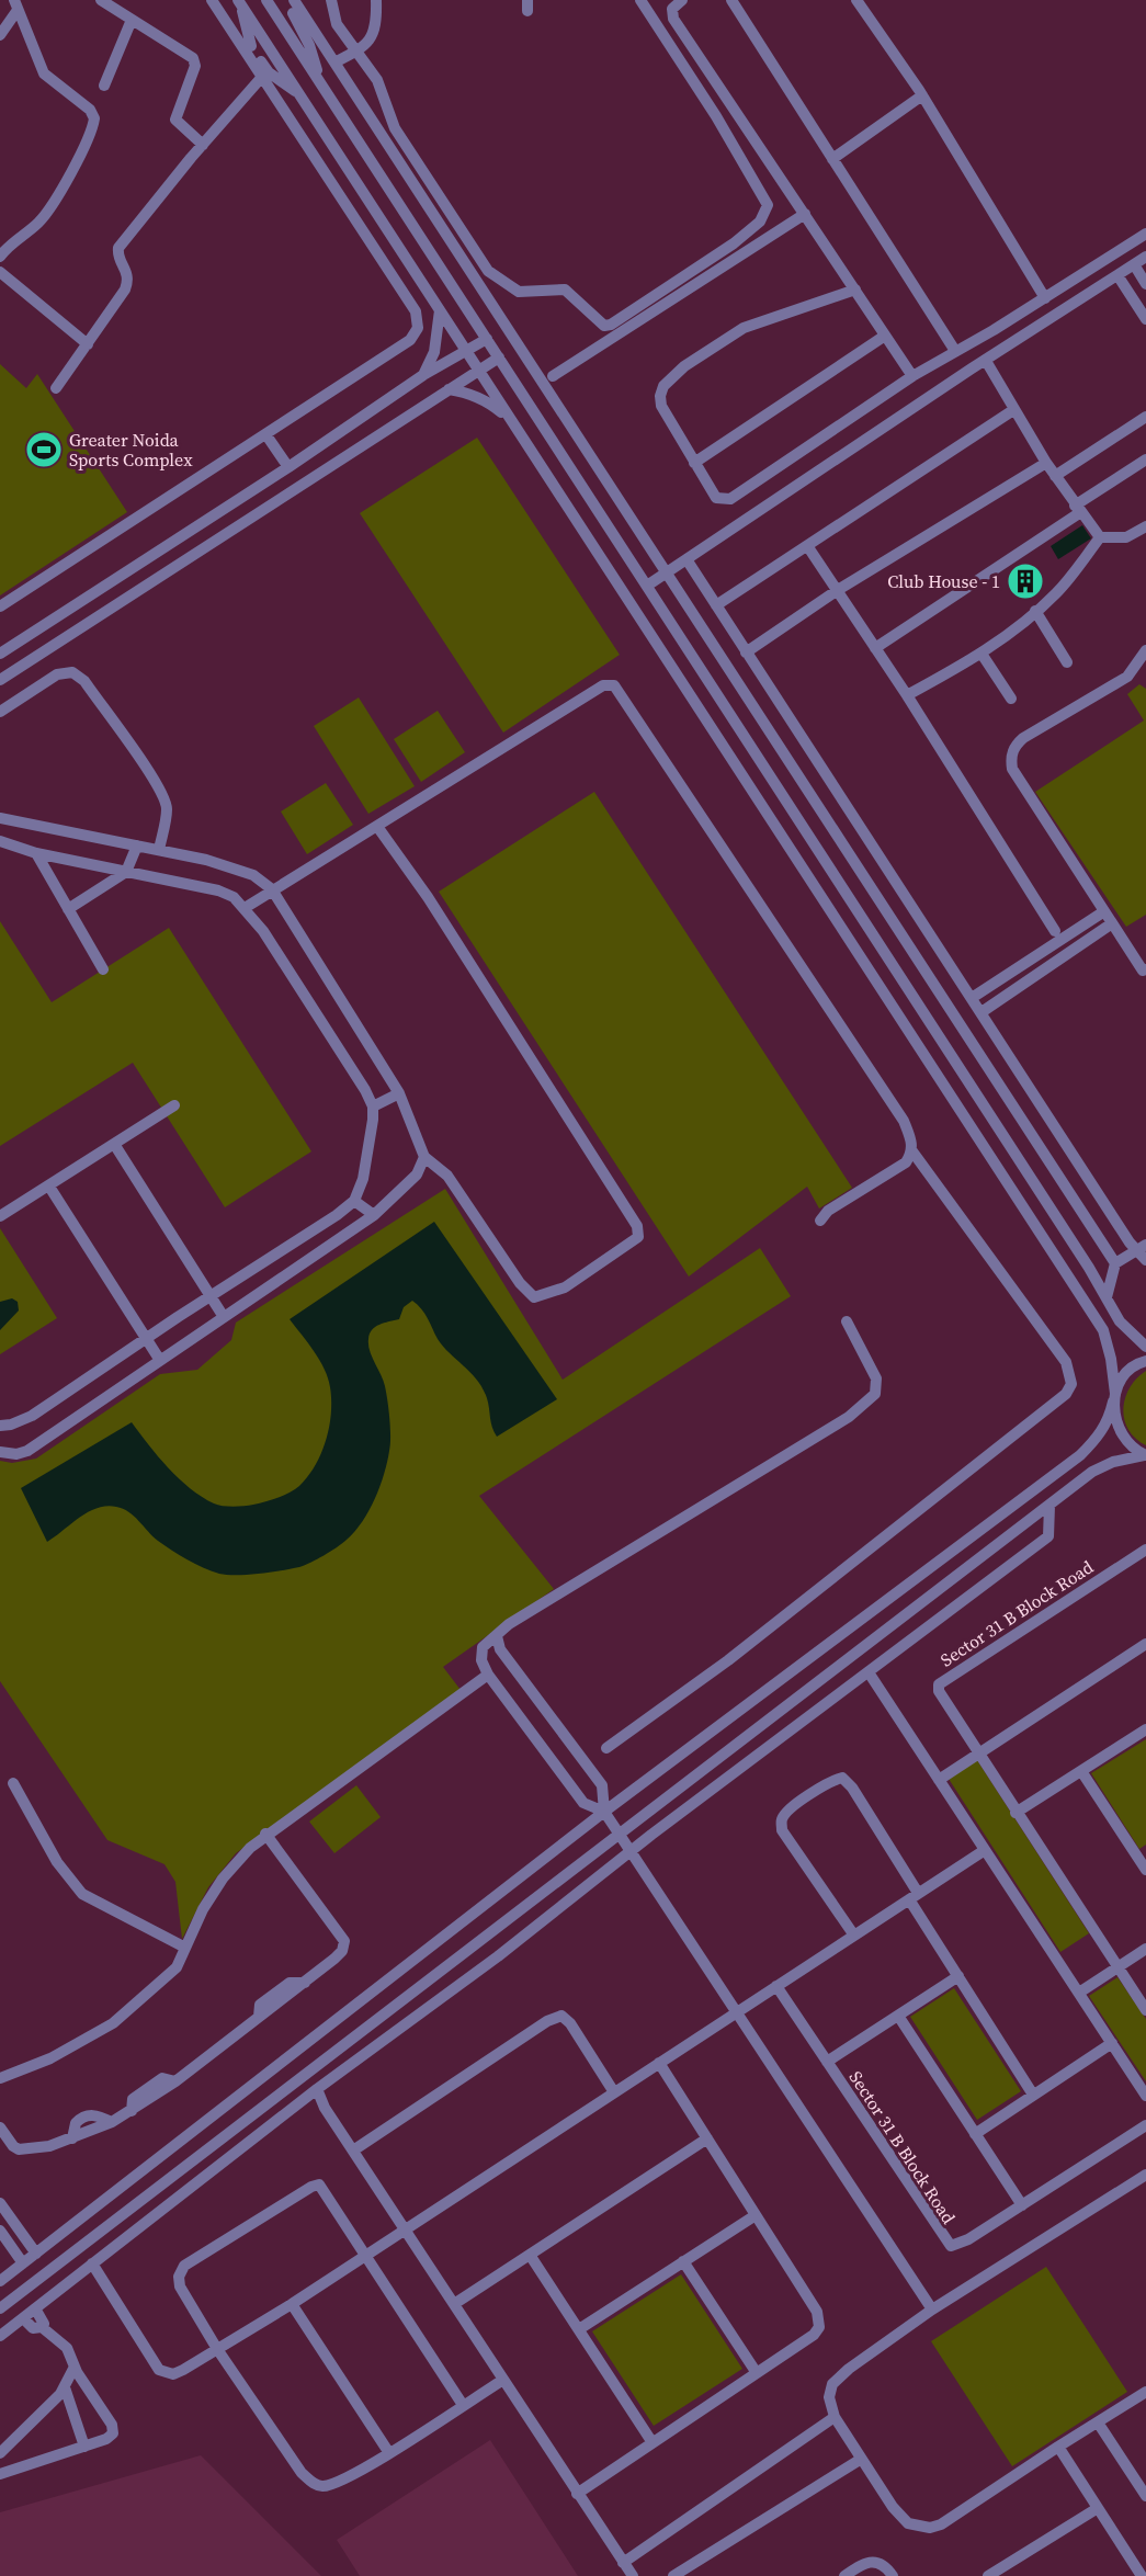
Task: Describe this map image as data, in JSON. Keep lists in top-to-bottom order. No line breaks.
{"streets":{"street":["Sector 31 B Block Road"]},"places":{"sports":["Greater Noida Sports Complex"],"building":["Club House - 1"]}}
